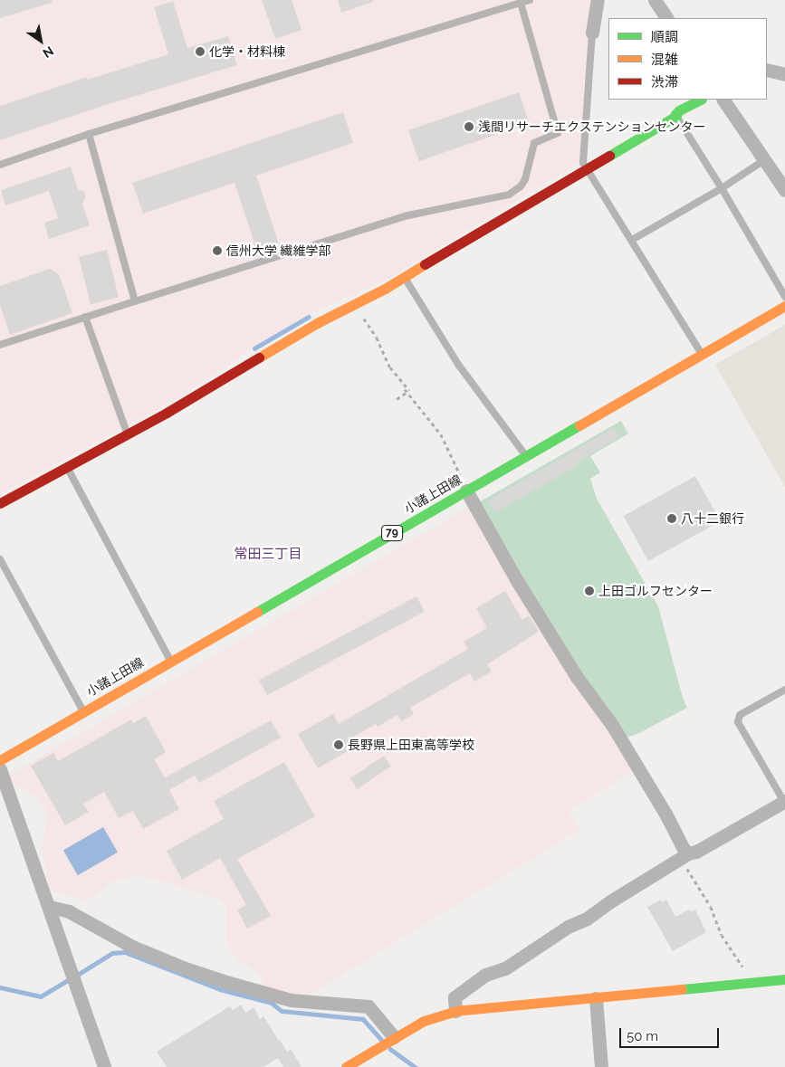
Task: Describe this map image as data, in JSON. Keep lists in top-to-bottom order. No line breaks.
{"streets":{"street":["小諸上田線","79"]},"districts":["常田三丁目"],"places":["化学・材料棟","浅間リサーチエクステンションセンター","信州大学 繊維学部","八十二銀行","上田ゴルフセンター","長野県上田東高等学校"],"legend":["順調","混雑","渋滞"],"scale_bar":"50 m","north":"bottom right"}
